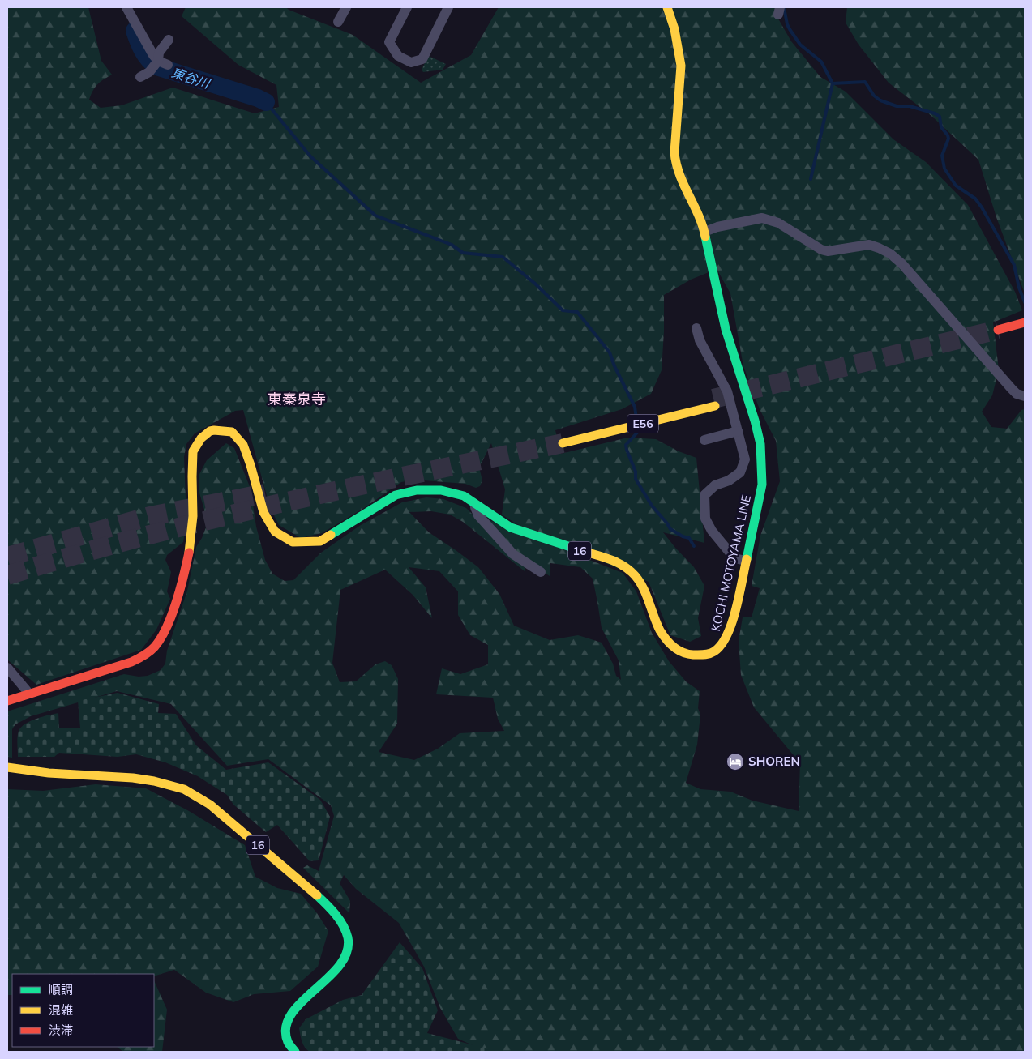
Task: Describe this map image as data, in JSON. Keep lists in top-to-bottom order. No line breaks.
{"streets":{"main road":["E56","16","KOCHI MOTOYAMA LINE"]},"districts":["東秦泉寺"],"water":["東谷川"],"places":{"hotel":["SHOREN"]},"legend":["順調","混雑","渋滞"]}
